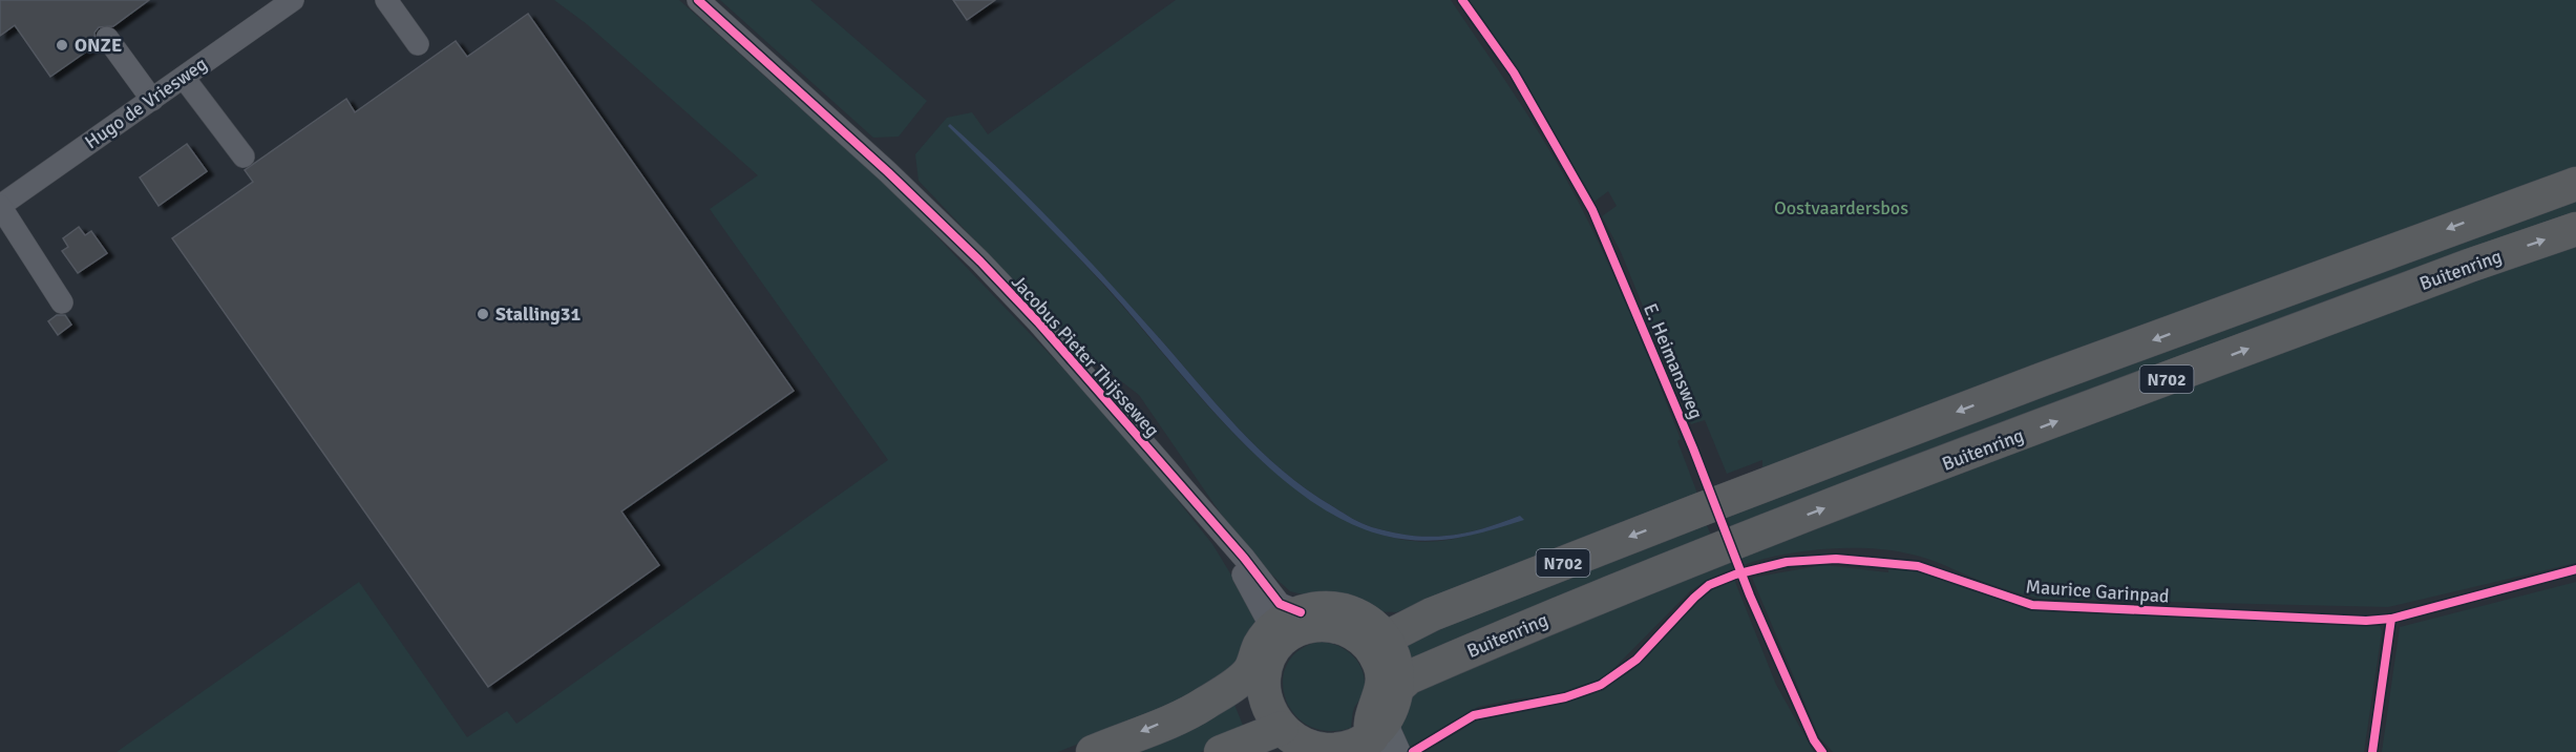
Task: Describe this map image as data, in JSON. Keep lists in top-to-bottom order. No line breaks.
{"streets":{"highway":["Buitenring","N702"],"street":["Hugo de Vriesweg","Jacobus Pieter Thijsseweg"],"cycle path":["E. Heimansweg","Maurice Garinpad"]},"crossings":[["Jacobus Pieter Thijsseweg","N702"]],"parks":["Oostvaardersbos"],"places":["ONZE","Stalling31"]}
